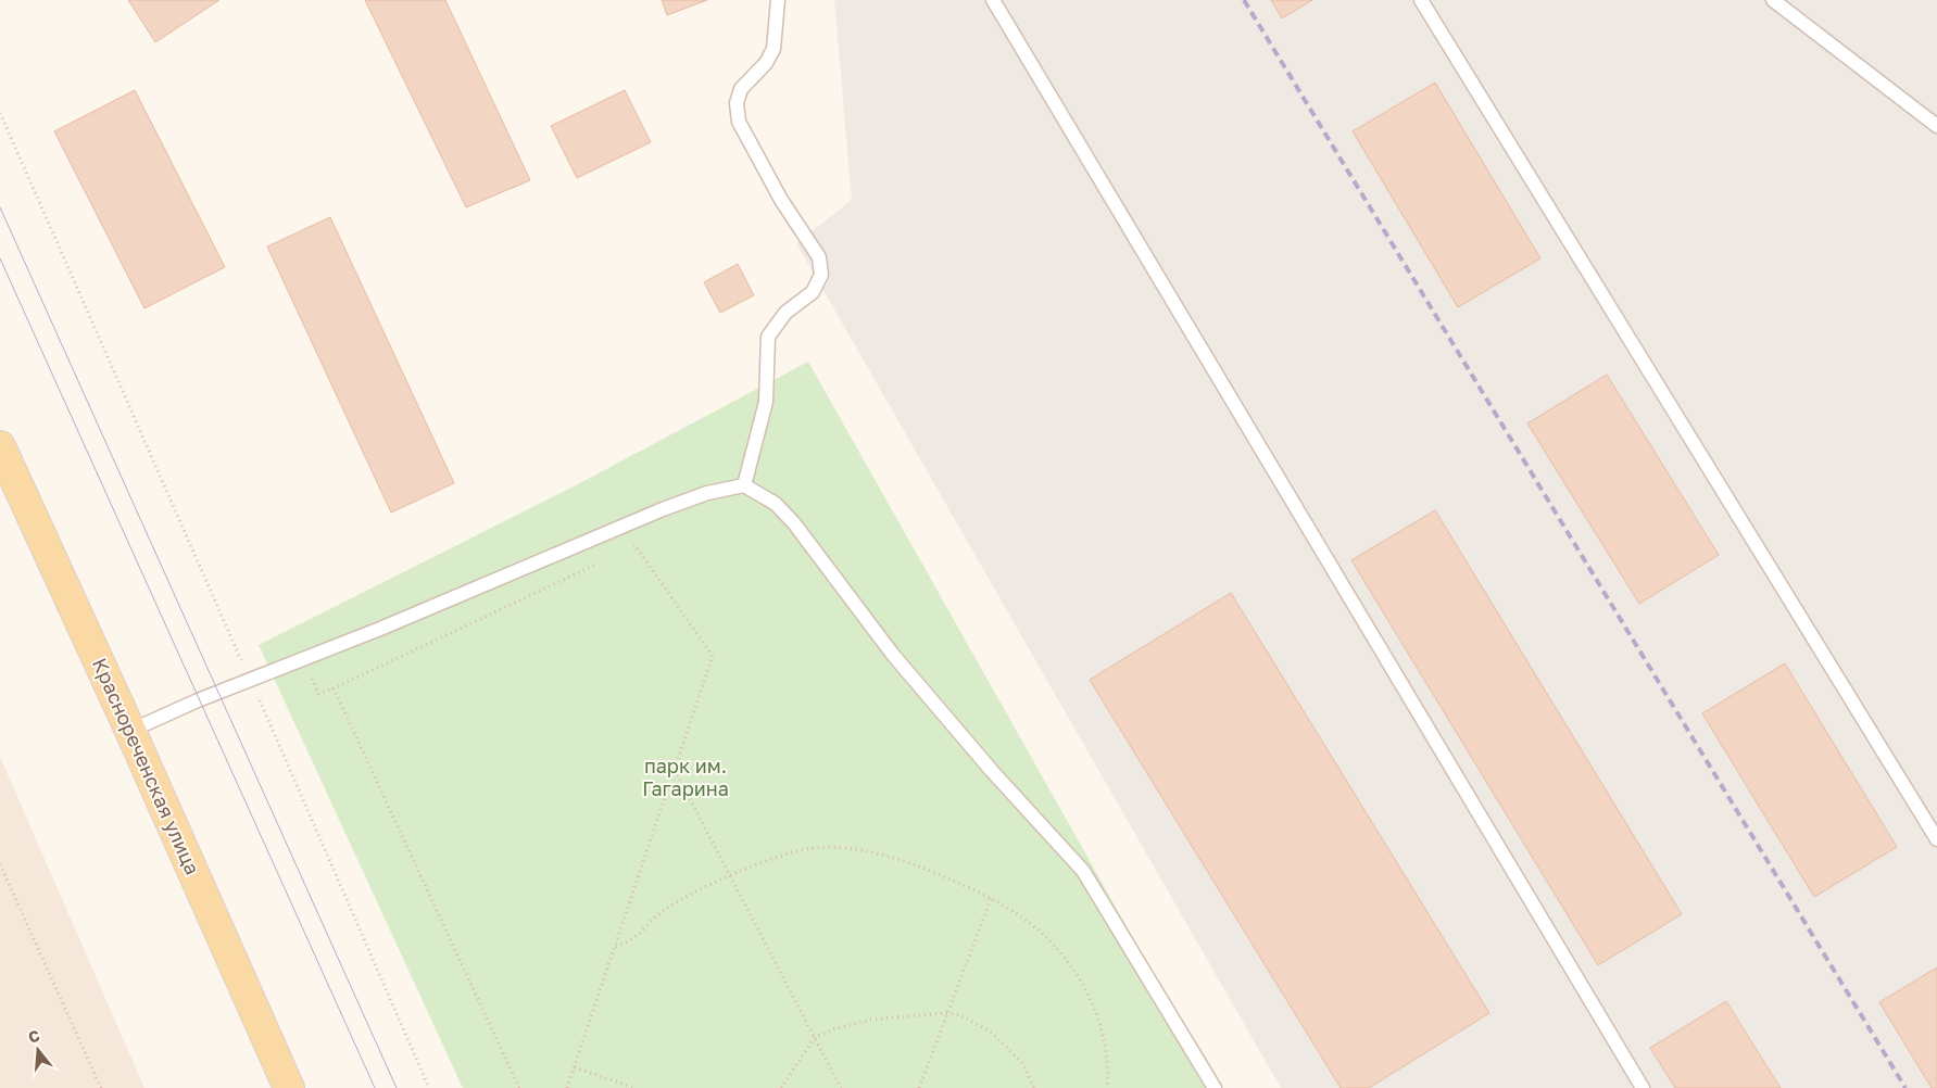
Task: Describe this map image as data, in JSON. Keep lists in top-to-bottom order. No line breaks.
{"streets":{"main road":["Краснореченская улица"]},"parks":["парк им. Гагарина"],"north":"top"}
